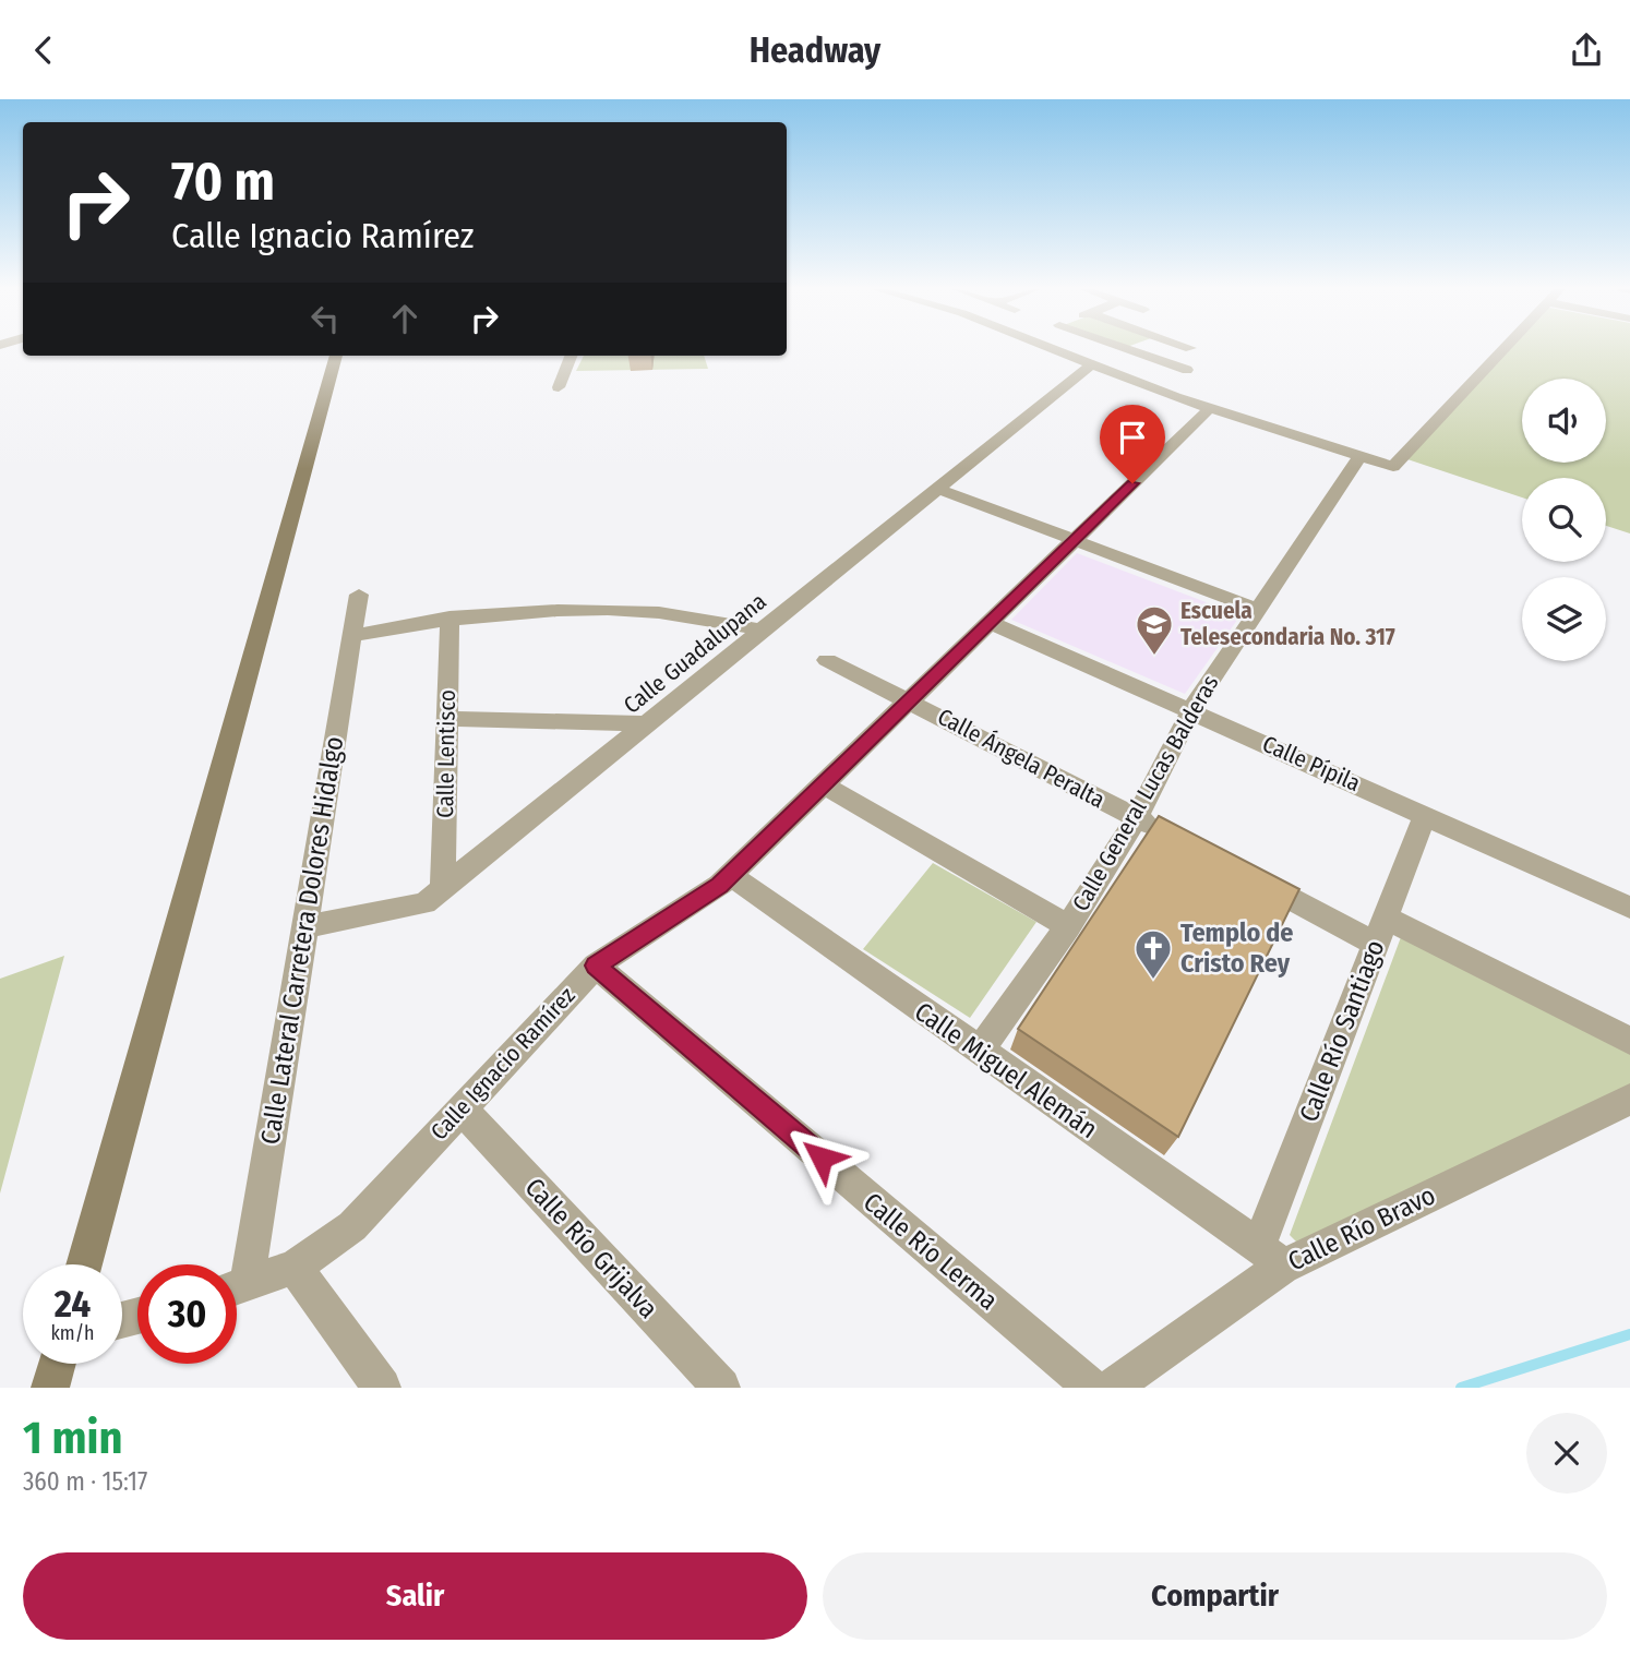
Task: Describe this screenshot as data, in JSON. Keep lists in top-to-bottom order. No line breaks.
{"streets":{"street":["Calle Guadalupana","Calle Lentisco","Calle Ángela Peralta","Calle Pípila","Calle General Lucas Balderas","Calle Lateral Carretera Dolores Hidalgo","Calle Río Santiago","Calle Ignacio Ramírez","Calle Miguel Alemán","Calle Río Bravo","Calle Río Grijalva","Calle Río Lerma"]},"crossings":[["Calle Guadalupana","Calle Lentisco"],["Calle Guadalupana","Calle Lateral Carretera Dolores Hidalgo"],["Calle Ángela Peralta","Calle General Lucas Balderas"],["Calle Ángela Peralta","Calle Ignacio Ramírez"],["Calle Pípila","Calle General Lucas Balderas"],["Calle Pípila","Calle Río Santiago"],["Calle Pípila","Calle Ignacio Ramírez"],["Calle General Lucas Balderas","Calle Miguel Alemán"],["Calle Lateral Carretera Dolores Hidalgo","Calle Ignacio Ramírez"],["Calle Río Santiago","Calle Miguel Alemán"],["Calle Río Santiago","Calle Río Bravo"],["Calle Ignacio Ramírez","Calle Miguel Alemán"],["Calle Ignacio Ramírez","Calle Río Grijalva"],["Calle Ignacio Ramírez","Calle Río Lerma"],["Calle Miguel Alemán","Calle Río Bravo"]],"places":{"school or university":["Escuela Telesecondaria No. 317"],"church":["Templo de Cristo Rey"]},"page":{"header":"Headway","turn":["70 m","Calle Ignacio Ramírez"],"speed":"24 km/h","limit":"30","heading":["1 min","360 m · 15:17"],"buttons":["Salir","Compartir"]}}
